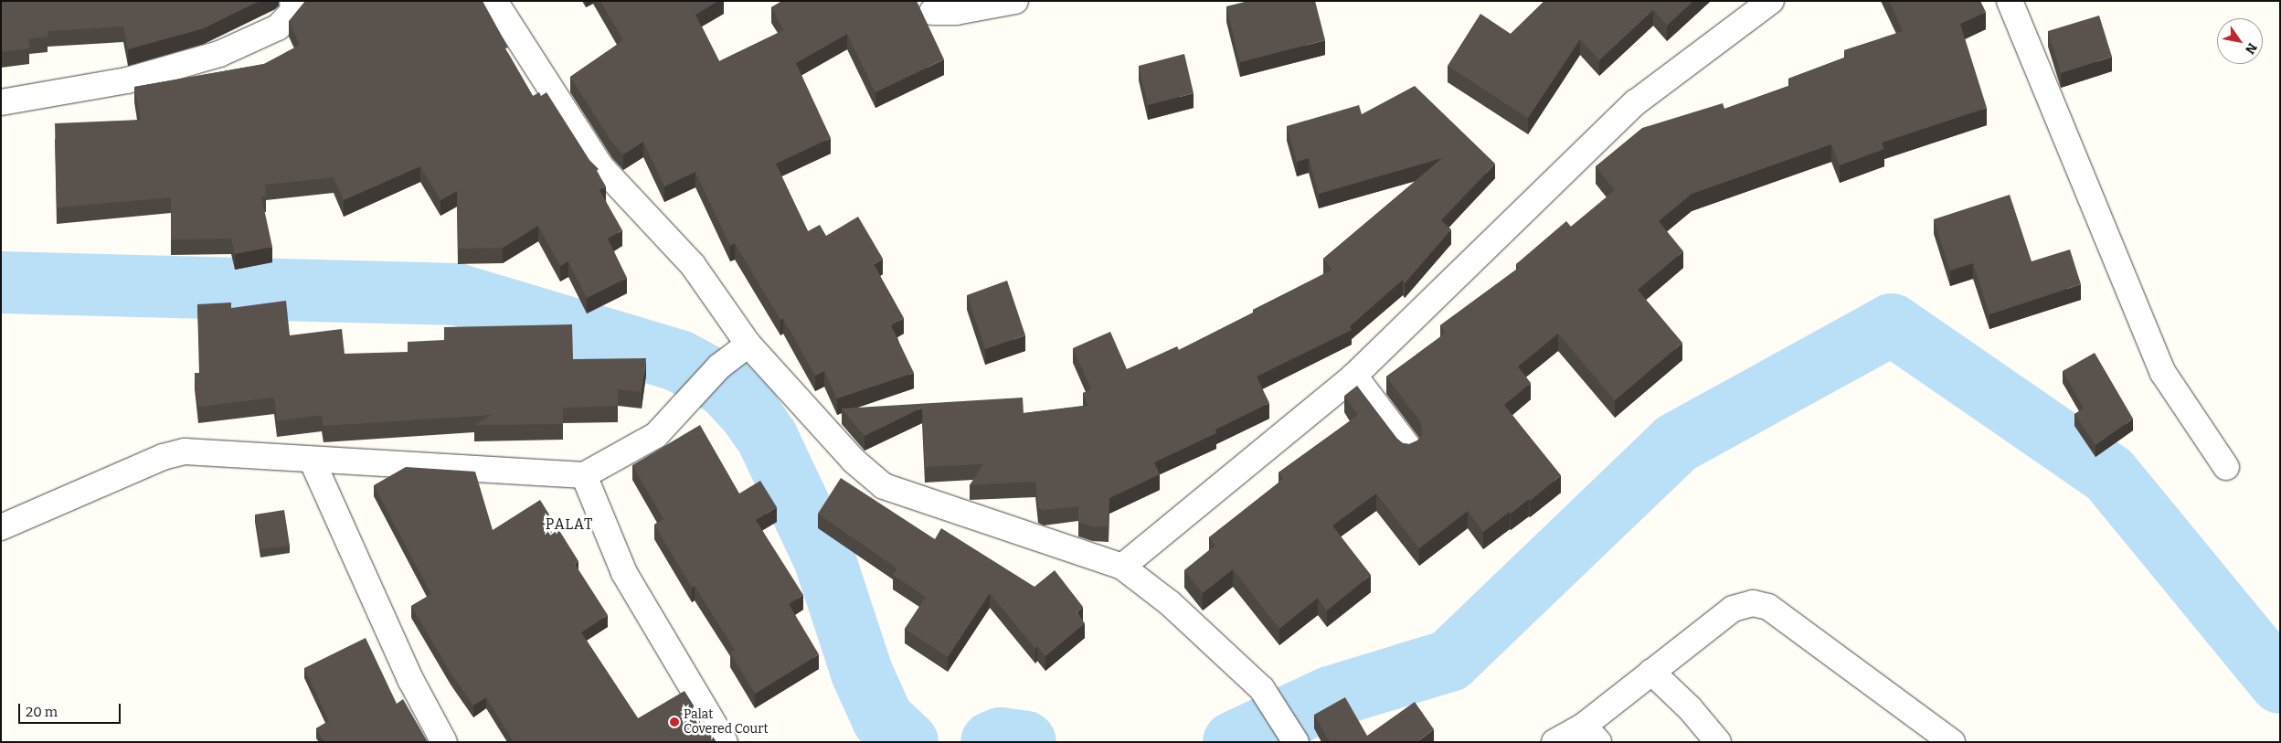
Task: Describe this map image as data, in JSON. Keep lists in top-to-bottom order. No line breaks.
{"districts":["PALAT"],"places":["Palat Covered Court"],"scale_bar":"20 m","north":"bottom right"}
